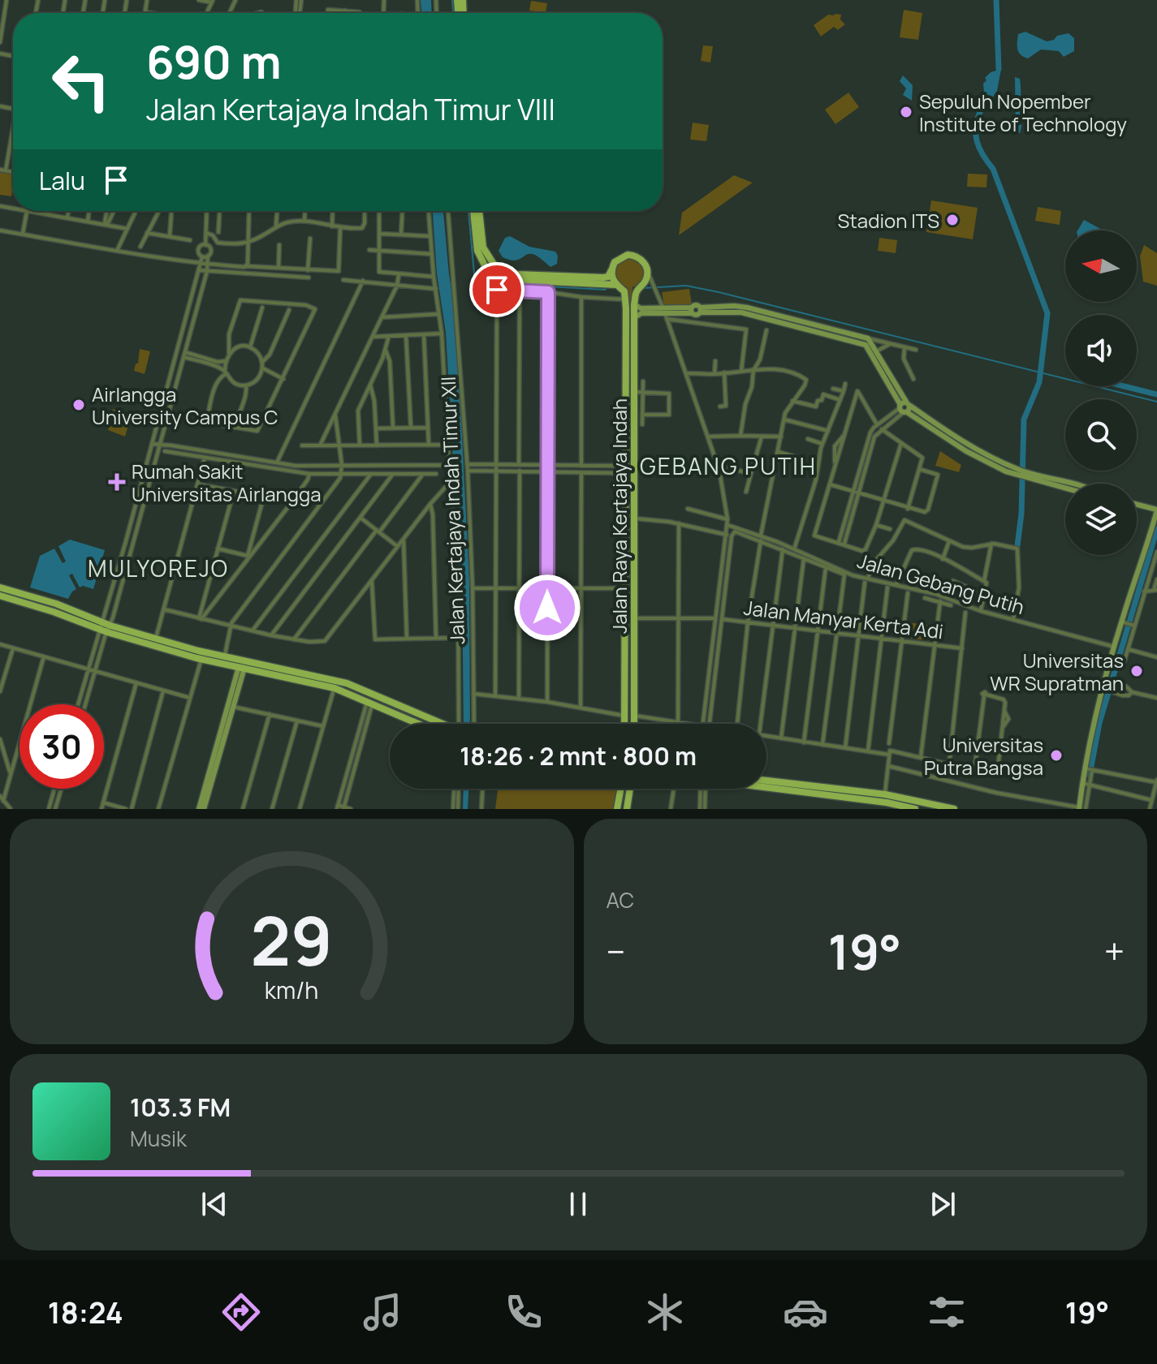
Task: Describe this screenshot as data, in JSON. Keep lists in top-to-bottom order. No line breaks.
{"streets":{"main road":["Jalan Raya Kertajaya Indah"],"street":["Jalan Kertajaya Indah Timur XII","Jalan Gebang Putih","Jalan Manyar Kerta Adi"]},"crossings":[["Jalan Raya Kertajaya Indah","Jalan Manyar Kerta Adi"],["Jalan Gebang Putih","Jalan Manyar Kerta Adi"]],"districts":["GEBANG PUTIH","MULYOREJO"],"places":{"other":["Sepuluh Nopember Institute of Technology","Stadion ITS","Airlangga University Campus C","Universitas WR Supratman","Universitas Putra Bangsa"],"health":["Rumah Sakit Universitas Airlangga"]},"north":"left","page":{"turn":["690 m","Jalan Kertajaya Indah Timur VIII"],"then":"Lalu","limit":"30","trip":"18:26 · 2 mnt · 800 m","tile":"AC","heat":["−","19°","+"],"song":["103.3 FM","Musik"],"tabs":["18:24","19°"],"gauge":["29","km/h"]}}
